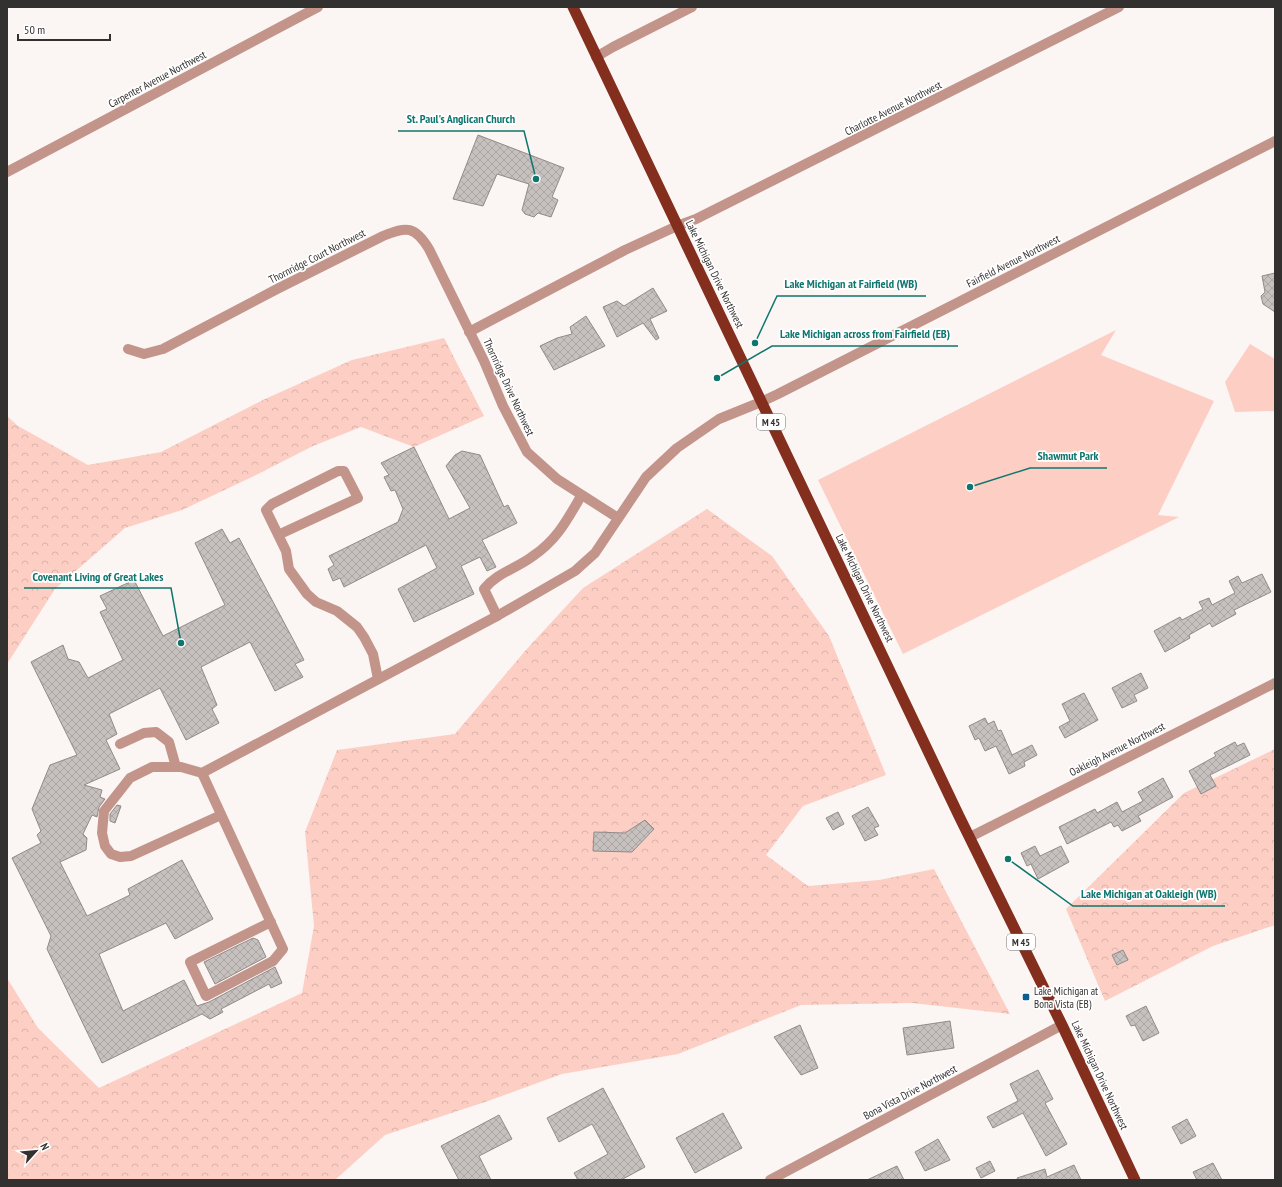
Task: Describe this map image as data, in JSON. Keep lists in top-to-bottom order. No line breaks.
{"streets":{"highway":["Lake Michigan Drive Northwest","M 45"],"street":["Carpenter Avenue Northwest","Charlotte Avenue Northwest","Thornridge Court Northwest","Fairfield Avenue Northwest","Thornridge Drive Northwest","Oakleigh Avenue Northwest","Bona Vista Drive Northwest"]},"crossings":[["Charlotte Avenue Northwest","Lake Michigan Drive Northwest"],["Charlotte Avenue Northwest","Thornridge Drive Northwest"],["Thornridge Court Northwest","Thornridge Drive Northwest"],["Fairfield Avenue Northwest","Lake Michigan Drive Northwest"],["Fairfield Avenue Northwest","Thornridge Drive Northwest"],["Lake Michigan Drive Northwest","Thornridge Drive Northwest"],["Lake Michigan Drive Northwest","Oakleigh Avenue Northwest"],["Lake Michigan Drive Northwest","Bona Vista Drive Northwest"]],"places":{"other":["St. Paul's Anglican Church","Lake Michigan at Fairfield (WB)","Lake Michigan across from Fairfield (EB)","Shawmut Park","Covenant Living of Great Lakes","Lake Michigan at Oakleigh (WB)"],"transit":["Lake Michigan at Bona Vista (EB)"]},"scale_bar":"50 m","north":"top right"}
